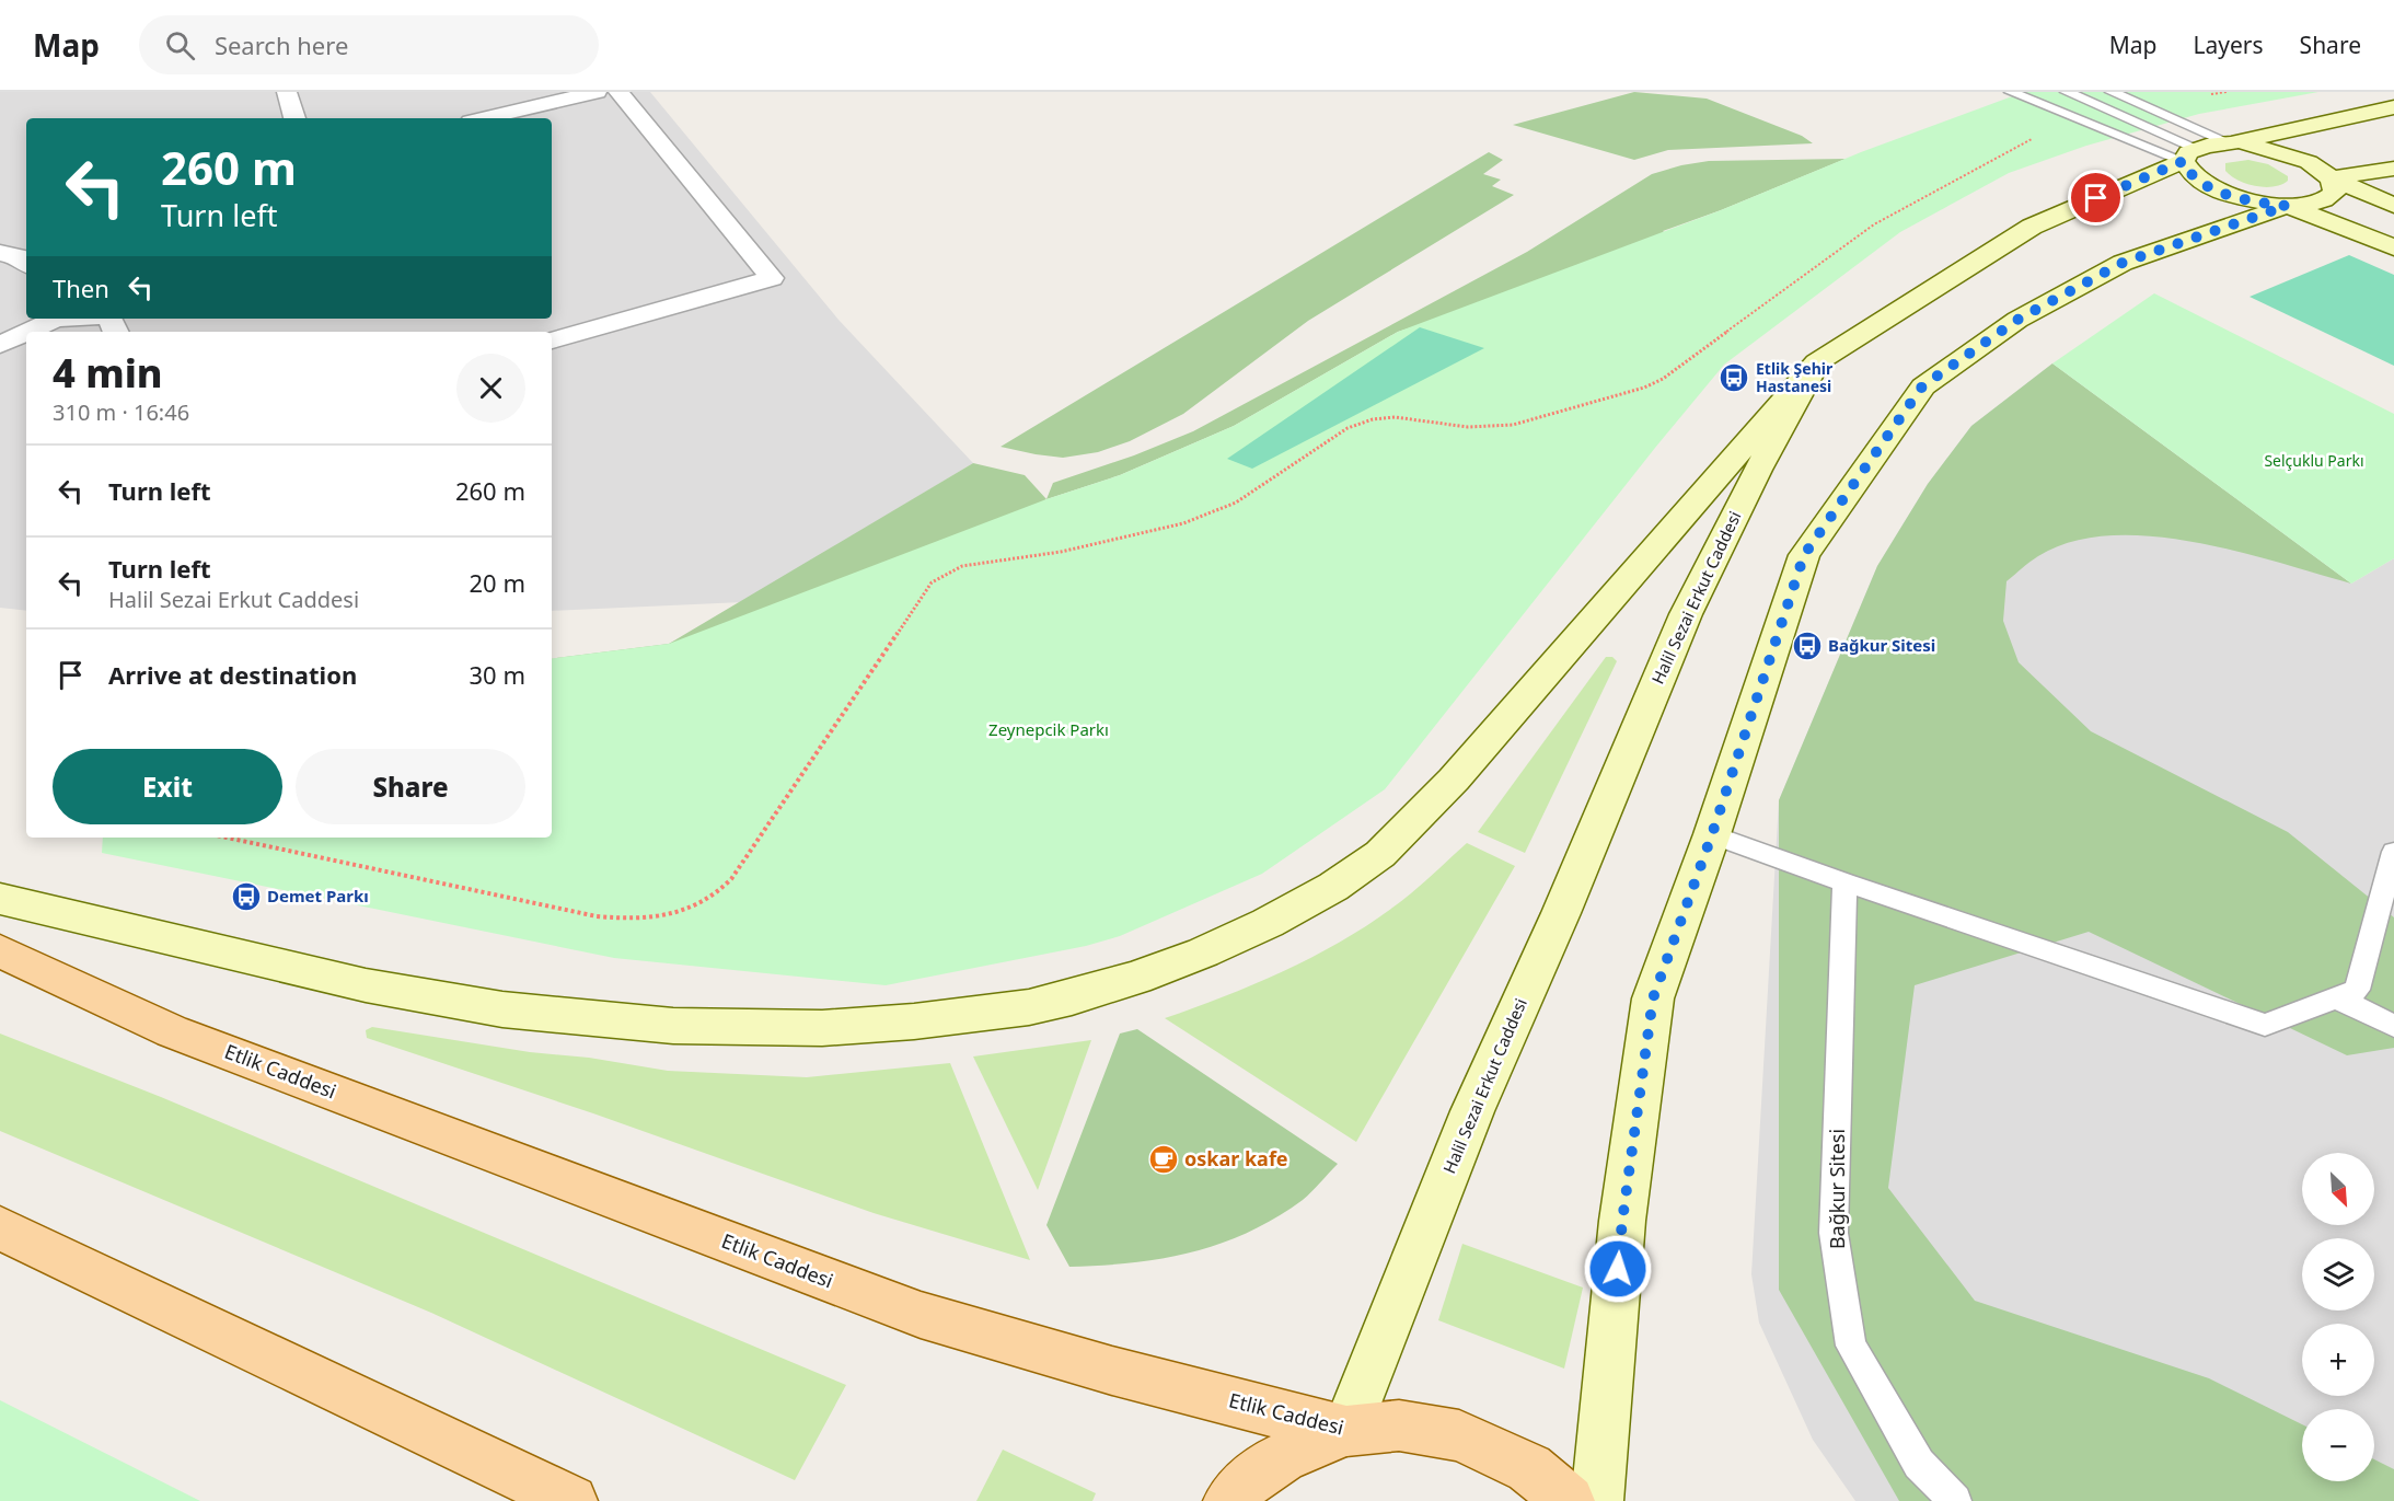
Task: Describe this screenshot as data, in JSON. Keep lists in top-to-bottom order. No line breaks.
{"streets":{"main road":["Halil Sezai Erkut Caddesi","Etlik Caddesi"],"lane":["Bağkur Sitesi"]},"crossings":[["Halil Sezai Erkut Caddesi","Etlik Caddesi"]],"parks":["Selçuklu Parkı","Zeynepcik Parkı"],"places":{"bus stop":["Etlik Şehir Hastanesi","Bağkur Sitesi","Demet Parkı"],"cafe":["oskar kafe"]},"north":"bottom right","page":{"header":"Map","search":"Search here","nav":["Map","Layers","Share"],"turn":["260 m","Turn left"],"then":"Then","heading":["4 min","310 m · 16:46"],"list":[{"name":"Turn left","value":"260 m"},{"name":"Turn left","note":"Halil Sezai Erkut Caddesi","value":"20 m"},{"name":"Arrive at destination","value":"30 m"}],"buttons":["Exit","Share"],"map_buttons":["+","−"]}}
